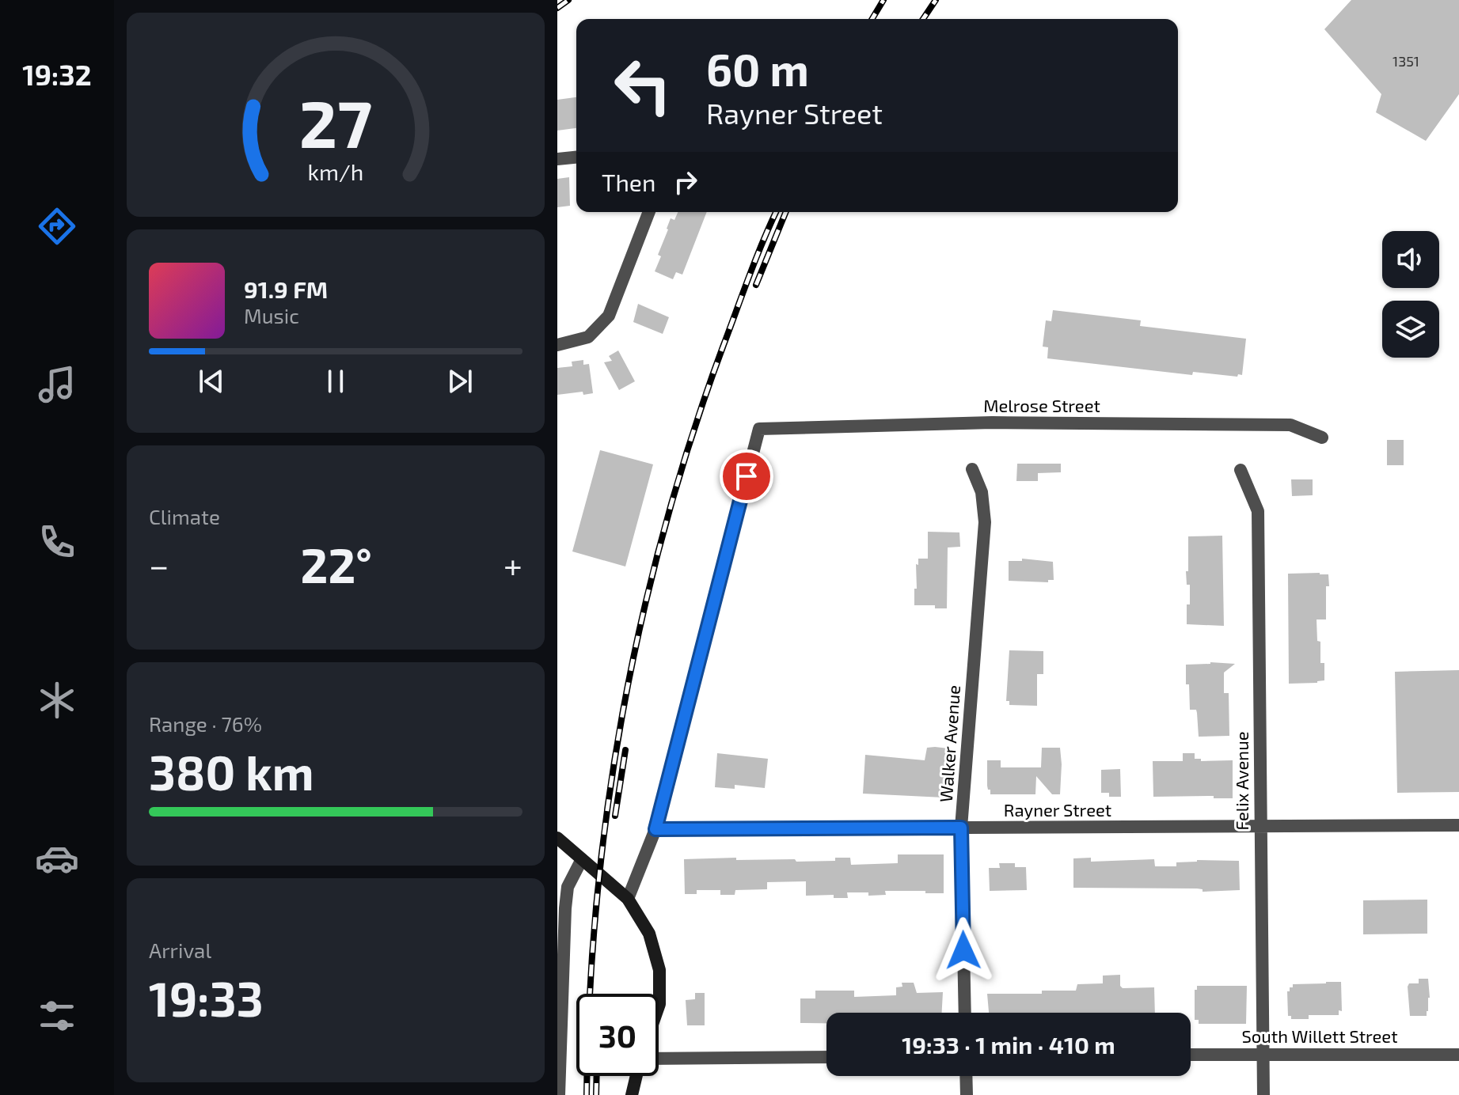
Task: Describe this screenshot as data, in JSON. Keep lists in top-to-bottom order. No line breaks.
{"streets":{"street":["Melrose Street","Walker Avenue","Felix Avenue","Rayner Street","South Willett Street"]},"crossings":[["Melrose Street","Rayner Street"],["Walker Avenue","Rayner Street"],["Felix Avenue","Rayner Street"],["Felix Avenue","South Willett Street"]],"house_numbers":["1351"],"page":{"tabs":"19:32","turn":["60 m","Rayner Street"],"then":"Then","song":["91.9 FM","Music"],"tile":["Climate",["Range · 76%","380 km"],["Arrival","19:33"]],"heat":["−","22°","+"],"limit":"30","trip":"19:33 · 1 min · 410 m","gauge":["27","km/h"]}}
